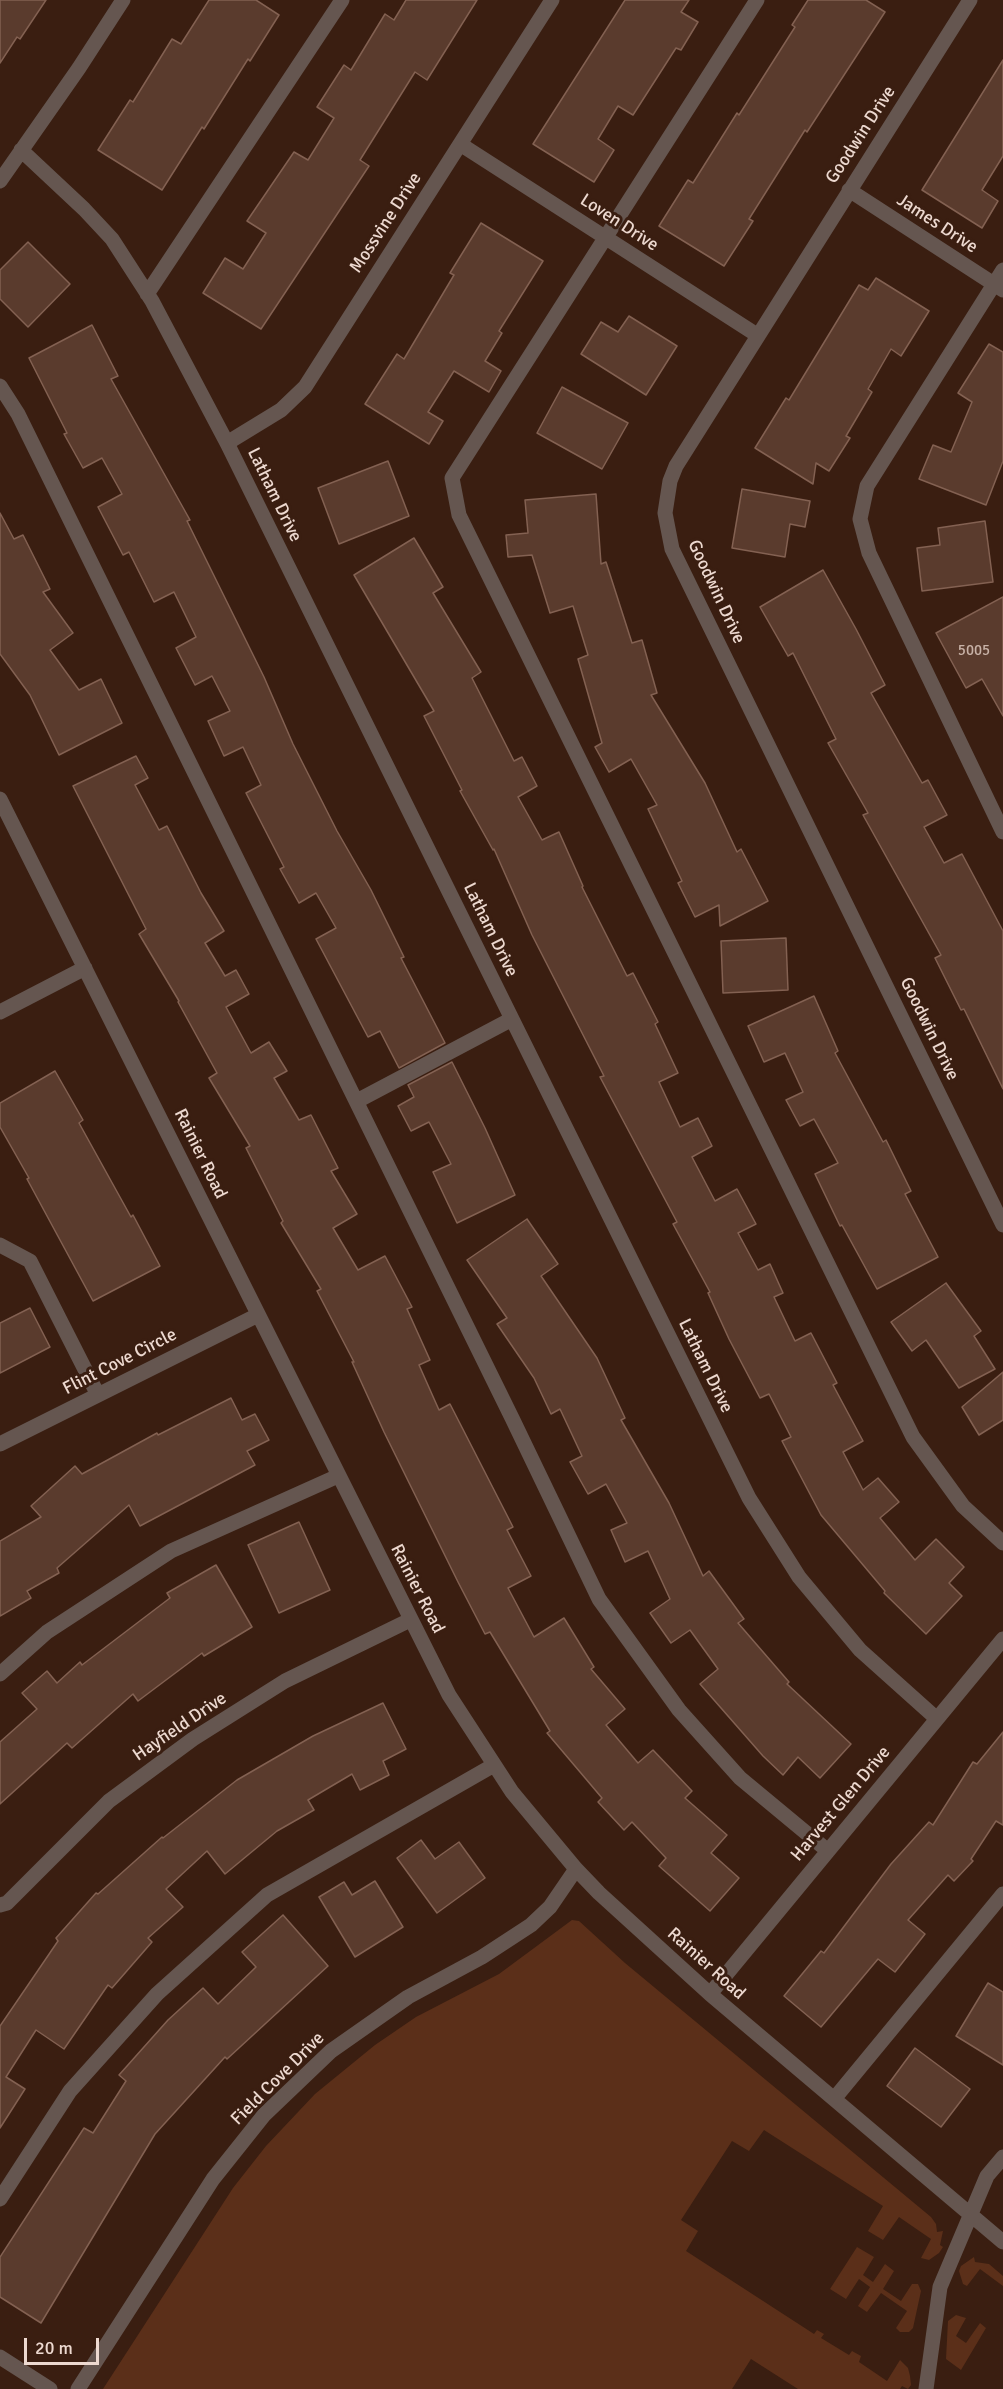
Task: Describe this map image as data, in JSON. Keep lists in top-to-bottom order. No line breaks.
{"streets":{"street":["Goodwin Drive","Mossvine Drive","Loven Drive","James Drive","Latham Drive","Rainier Road","Flint Cove Circle","Hayfield Drive","Harvest Glen Drive","Field Cove Drive"]},"crossings":[["Goodwin Drive","Loven Drive"],["Goodwin Drive","James Drive"],["Mossvine Drive","Loven Drive"],["Mossvine Drive","Latham Drive"],["Latham Drive","Harvest Glen Drive"],["Rainier Road","Flint Cove Circle"],["Rainier Road","Hayfield Drive"],["Rainier Road","Harvest Glen Drive"],["Rainier Road","Field Cove Drive"]],"house_numbers":["5005"],"scale_bar":"20 m"}
